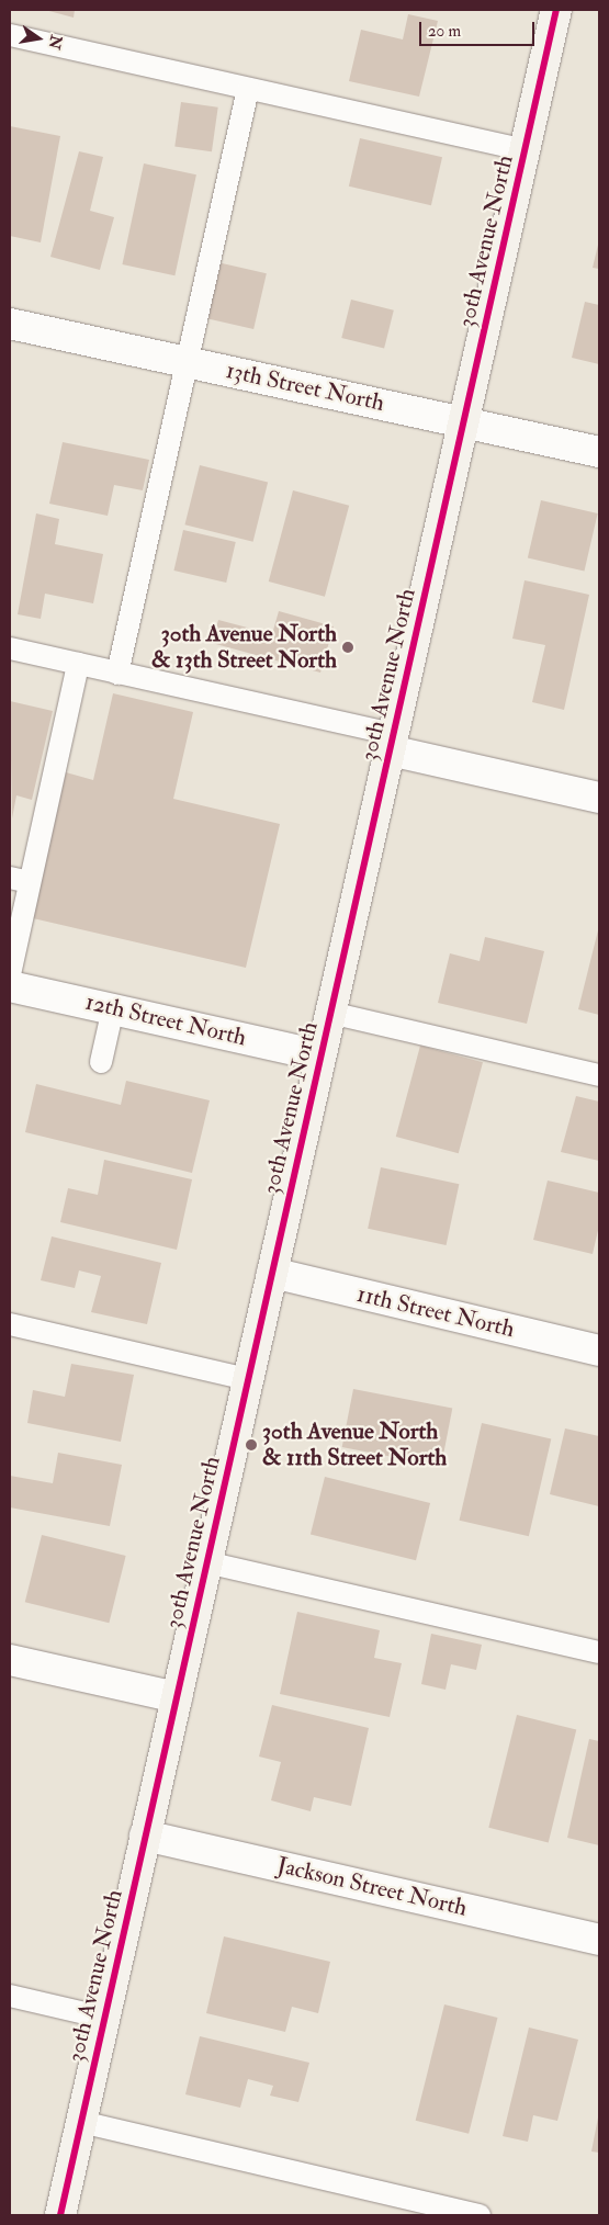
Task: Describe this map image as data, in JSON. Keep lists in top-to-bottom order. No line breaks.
{"streets":{"street":["30th Avenue North","13th Street North","12th Street North","11th Street North","Jackson Street North"]},"crossings":[["30th Avenue North","13th Street North"],["30th Avenue North","12th Street North"],["30th Avenue North","11th Street North"],["30th Avenue North","Jackson Street North"]],"places":["30th Avenue North & 13th Street North","30th Avenue North & 11th Street North"],"scale_bar":"20 m","north":"right"}
